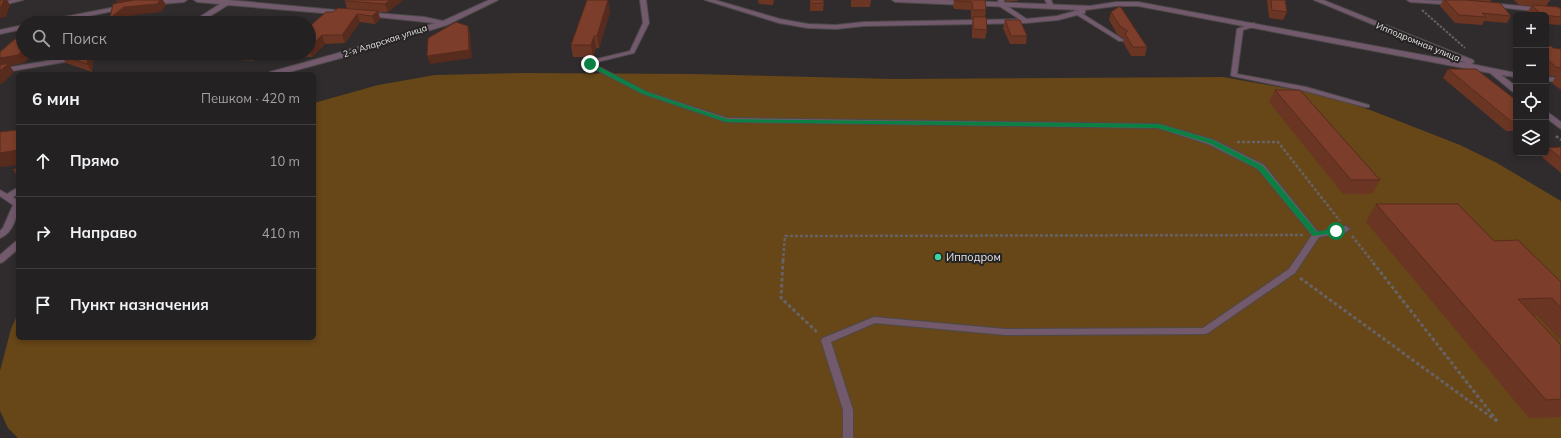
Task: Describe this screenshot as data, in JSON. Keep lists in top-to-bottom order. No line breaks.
{"streets":{"street":["2-я Аларская улица","Ипподромная улица"]},"places":["Ипподром"],"page":{"map_buttons":["+","−"],"search":"Поиск","heading":["6 мин","Пешком · 420 m"],"list":[["Прямо","10 m"],["Направо","410 m"],"Пункт назначения"]}}
